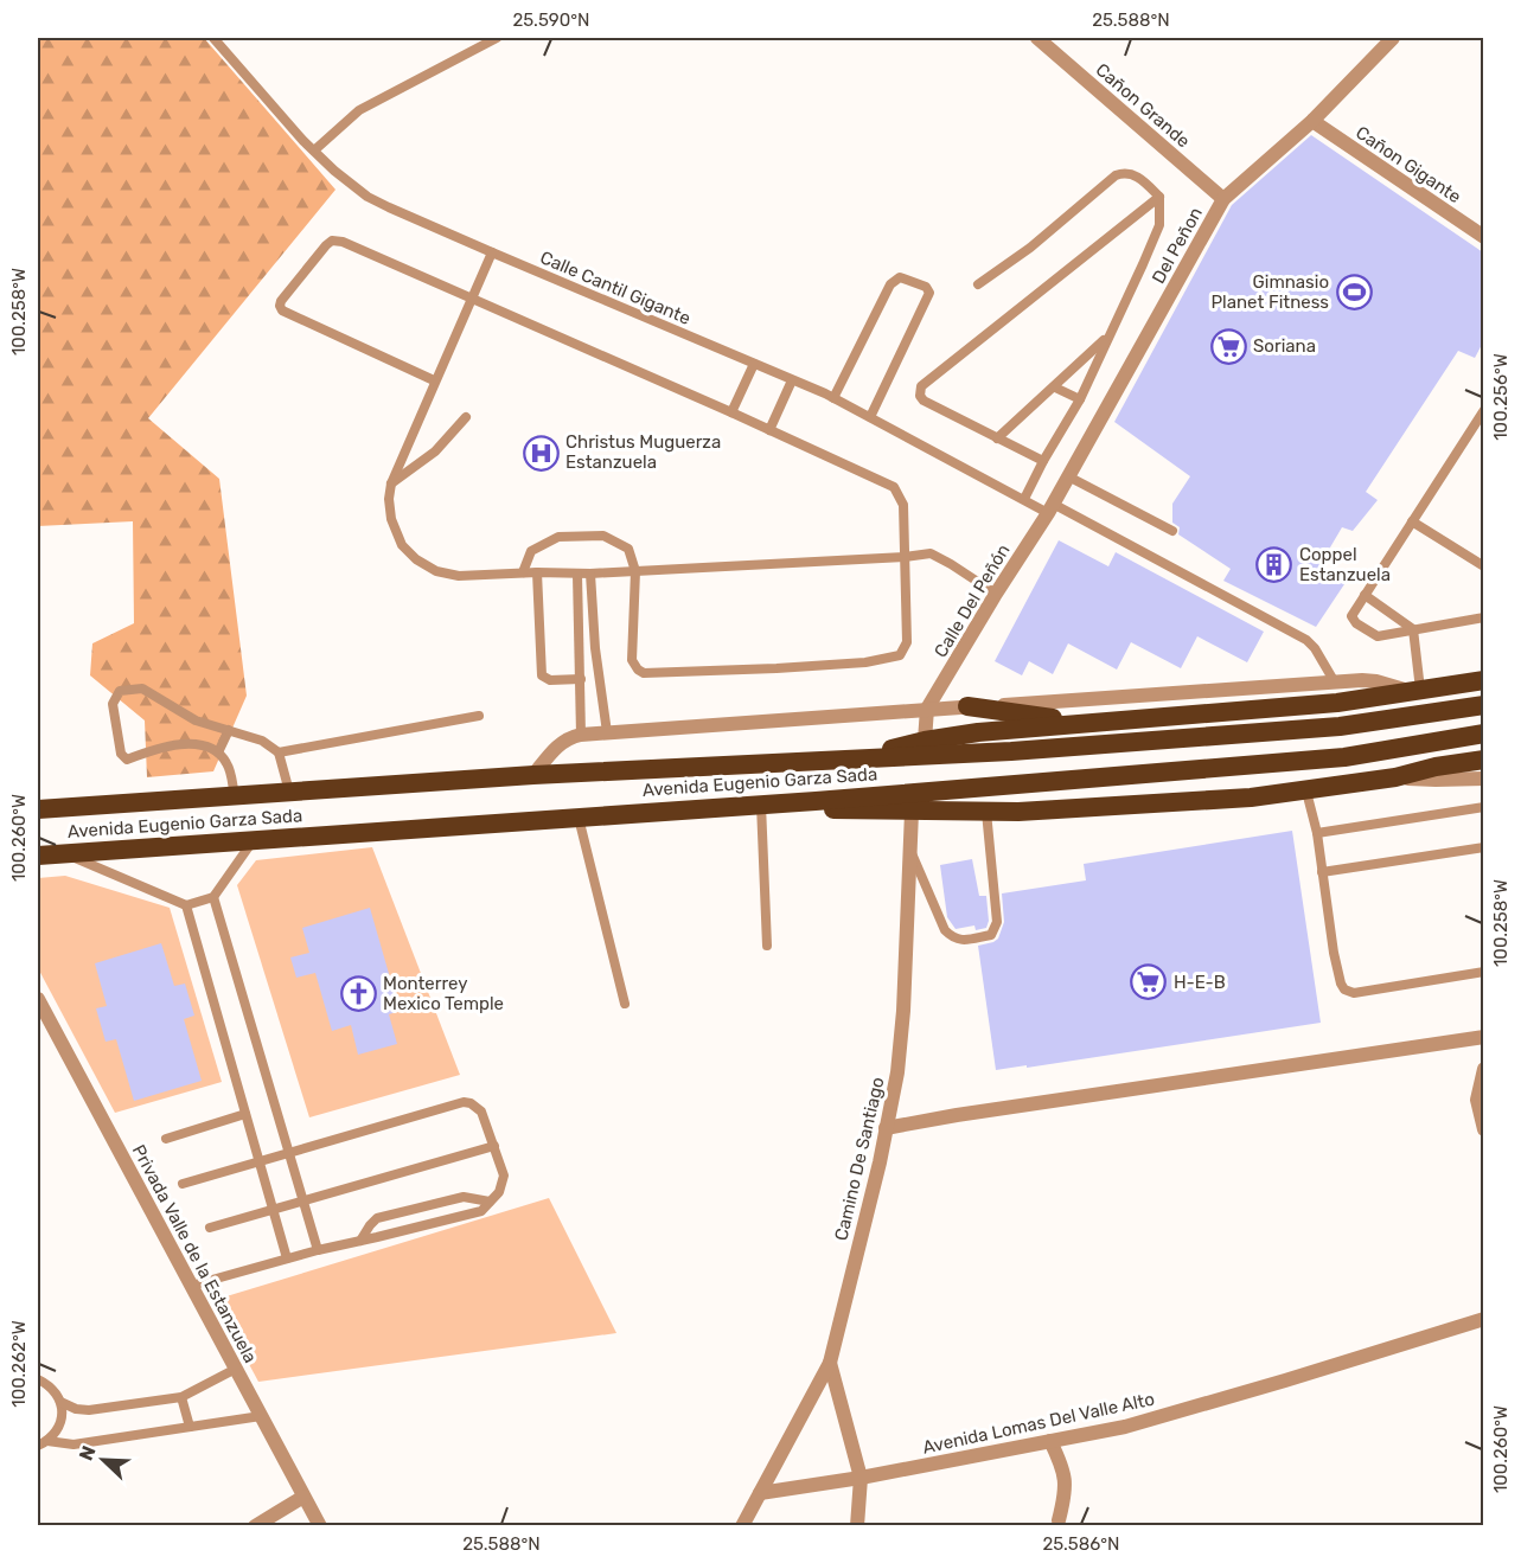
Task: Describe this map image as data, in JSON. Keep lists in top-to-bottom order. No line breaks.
{"streets":{"highway":["Avenida Eugenio Garza Sada"],"street":["Cañon Grande","Cañon Gigante","Del Peñon","Calle Del Peñón","Camino De Santiago","Privada Valle de la Estanzuela","Avenida Lomas Del Valle Alto"],"lane":["Calle Cantil Gigante"]},"crossings":[["Cañon Grande","Del Peñon"],["Cañon Gigante","Del Peñon"],["Del Peñon","Calle Cantil Gigante"],["Del Peñon","Calle Del Peñón"],["Calle Cantil Gigante","Calle Del Peñón"],["Camino De Santiago","Avenida Lomas Del Valle Alto"]],"places":{"sports":["Gimnasio Planet Fitness"],"supermarket":["Soriana","H-E-B"],"hospital":["Christus Muguerza Estanzuela"],"building":["Coppel Estanzuela"],"church":["Monterrey Mexico Temple"]},"north":"top left","coordinates":["25.590°N","25.588°N","100.258°W","100.256°W","100.260°W","100.262°W","25.586°N"]}
